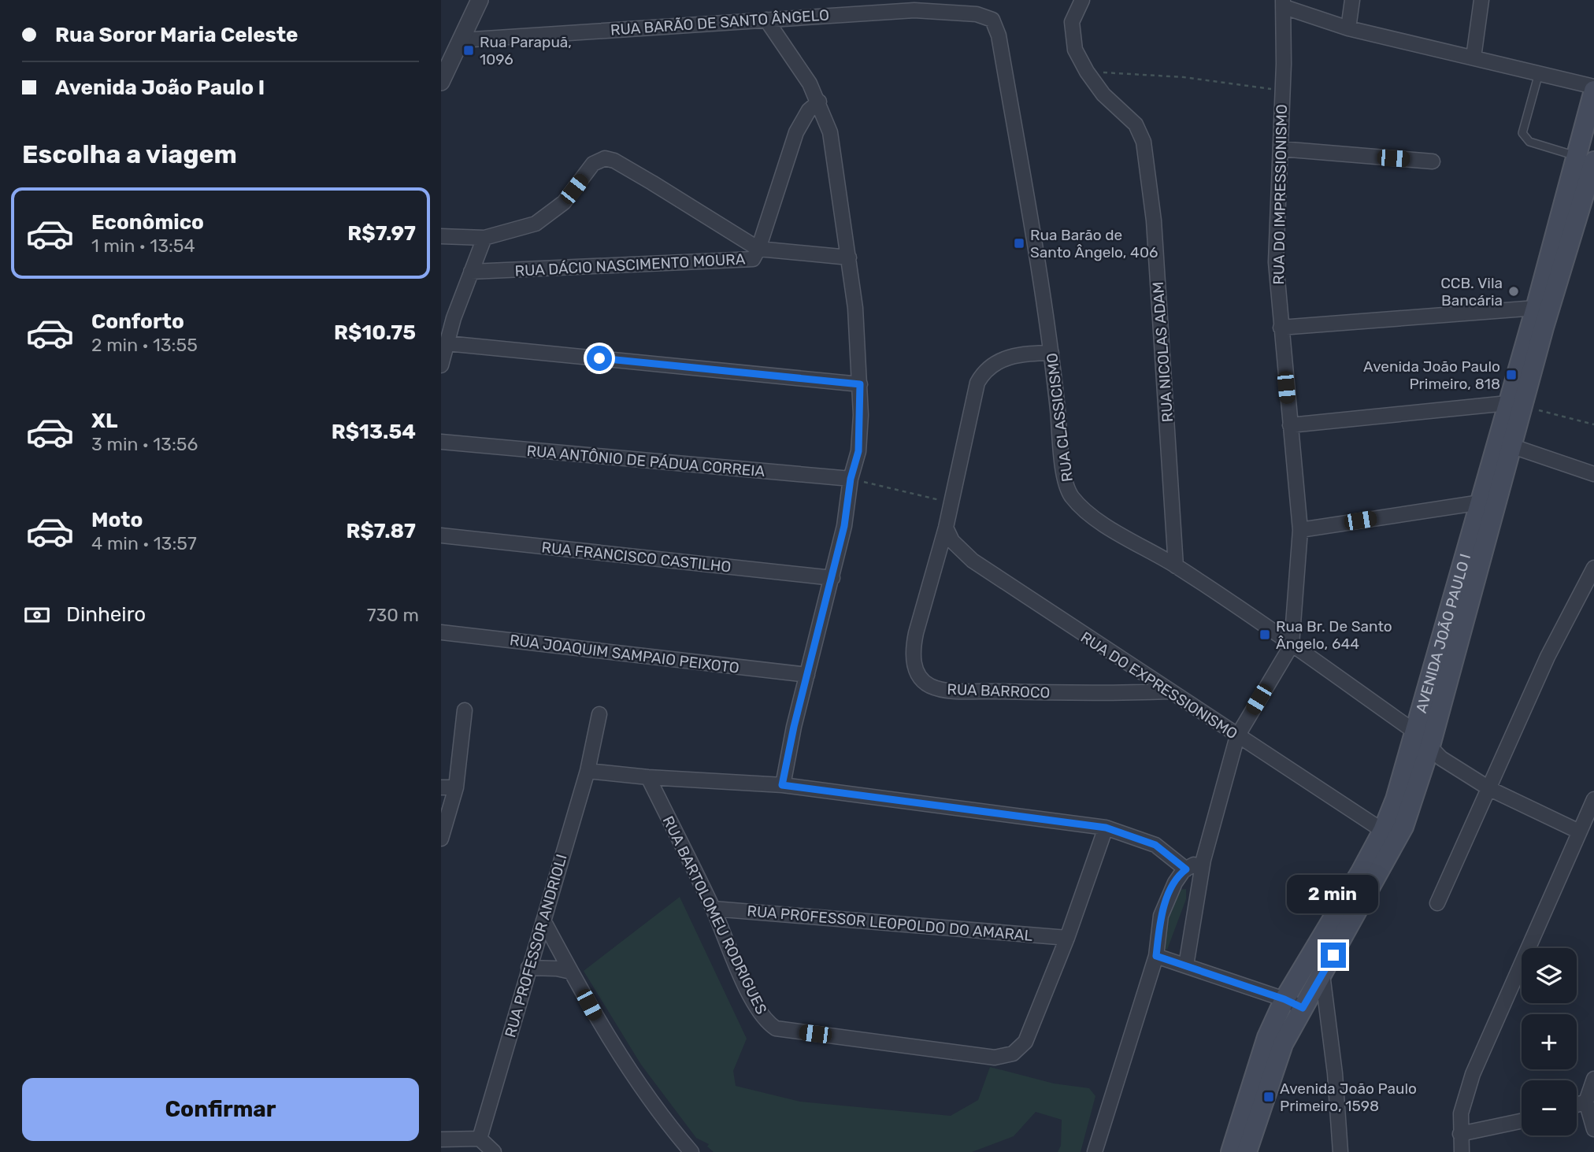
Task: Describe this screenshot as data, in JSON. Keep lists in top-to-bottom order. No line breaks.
{"streets":{"main road":["AVENIDA JOÃO PAULO I"],"street":["RUA BARÃO DE SANTO ÂNGELO","RUA DO IMPRESSIONISMO","RUA DÁCIO NASCIMENTO MOURA","RUA NICOLAS ADAM","RUA CLASSICISMO","RUA ANTÔNIO DE PÁDUA CORREIA","RUA FRANCISCO CASTILHO","RUA JOAQUIM SAMPAIO PEIXOTO","RUA DO EXPRESSIONISMO","RUA BARROCO","RUA BARTOLOMEU RODRIGUES","RUA PROFESSOR LEOPOLDO DO AMARAL","RUA PROFESSOR ANDRIOLI"]},"crossings":[["RUA BARÃO DE SANTO ÂNGELO","RUA CLASSICISMO"],["RUA DO IMPRESSIONISMO","RUA CLASSICISMO"],["RUA NICOLAS ADAM","RUA CLASSICISMO"],["RUA CLASSICISMO","AVENIDA JOÃO PAULO I"],["RUA CLASSICISMO","RUA BARROCO"],["AVENIDA JOÃO PAULO I","RUA DO EXPRESSIONISMO"],["RUA DO EXPRESSIONISMO","RUA BARROCO"],["RUA BARTOLOMEU RODRIGUES","RUA PROFESSOR LEOPOLDO DO AMARAL"]],"places":{"transit":["Rua Parapuã, 1096","Rua Barão de Santo Ângelo, 406","Avenida João Paulo Primeiro, 818","Rua Br. De Santo Ângelo, 644","Avenida João Paulo Primeiro, 1598"],"other":["CCB. Vila Bancária"]},"page":{"banner":["Rua Soror Maria Celeste","Avenida João Paulo I"],"heading":"Escolha a viagem","list":[{"name":"Econômico","note":"1 min · 13:54","value":"R$7.97"},{"name":"Conforto","note":"2 min · 13:55","value":"R$10.75"},{"name":"XL","note":"3 min · 13:56","value":"R$13.54"},{"name":"Moto","note":"4 min · 13:57","value":"R$7.87"}],"pay":["Dinheiro","730 m"],"bubble":"2 min","map_buttons":["+","−"],"buttons":"Confirmar"}}
